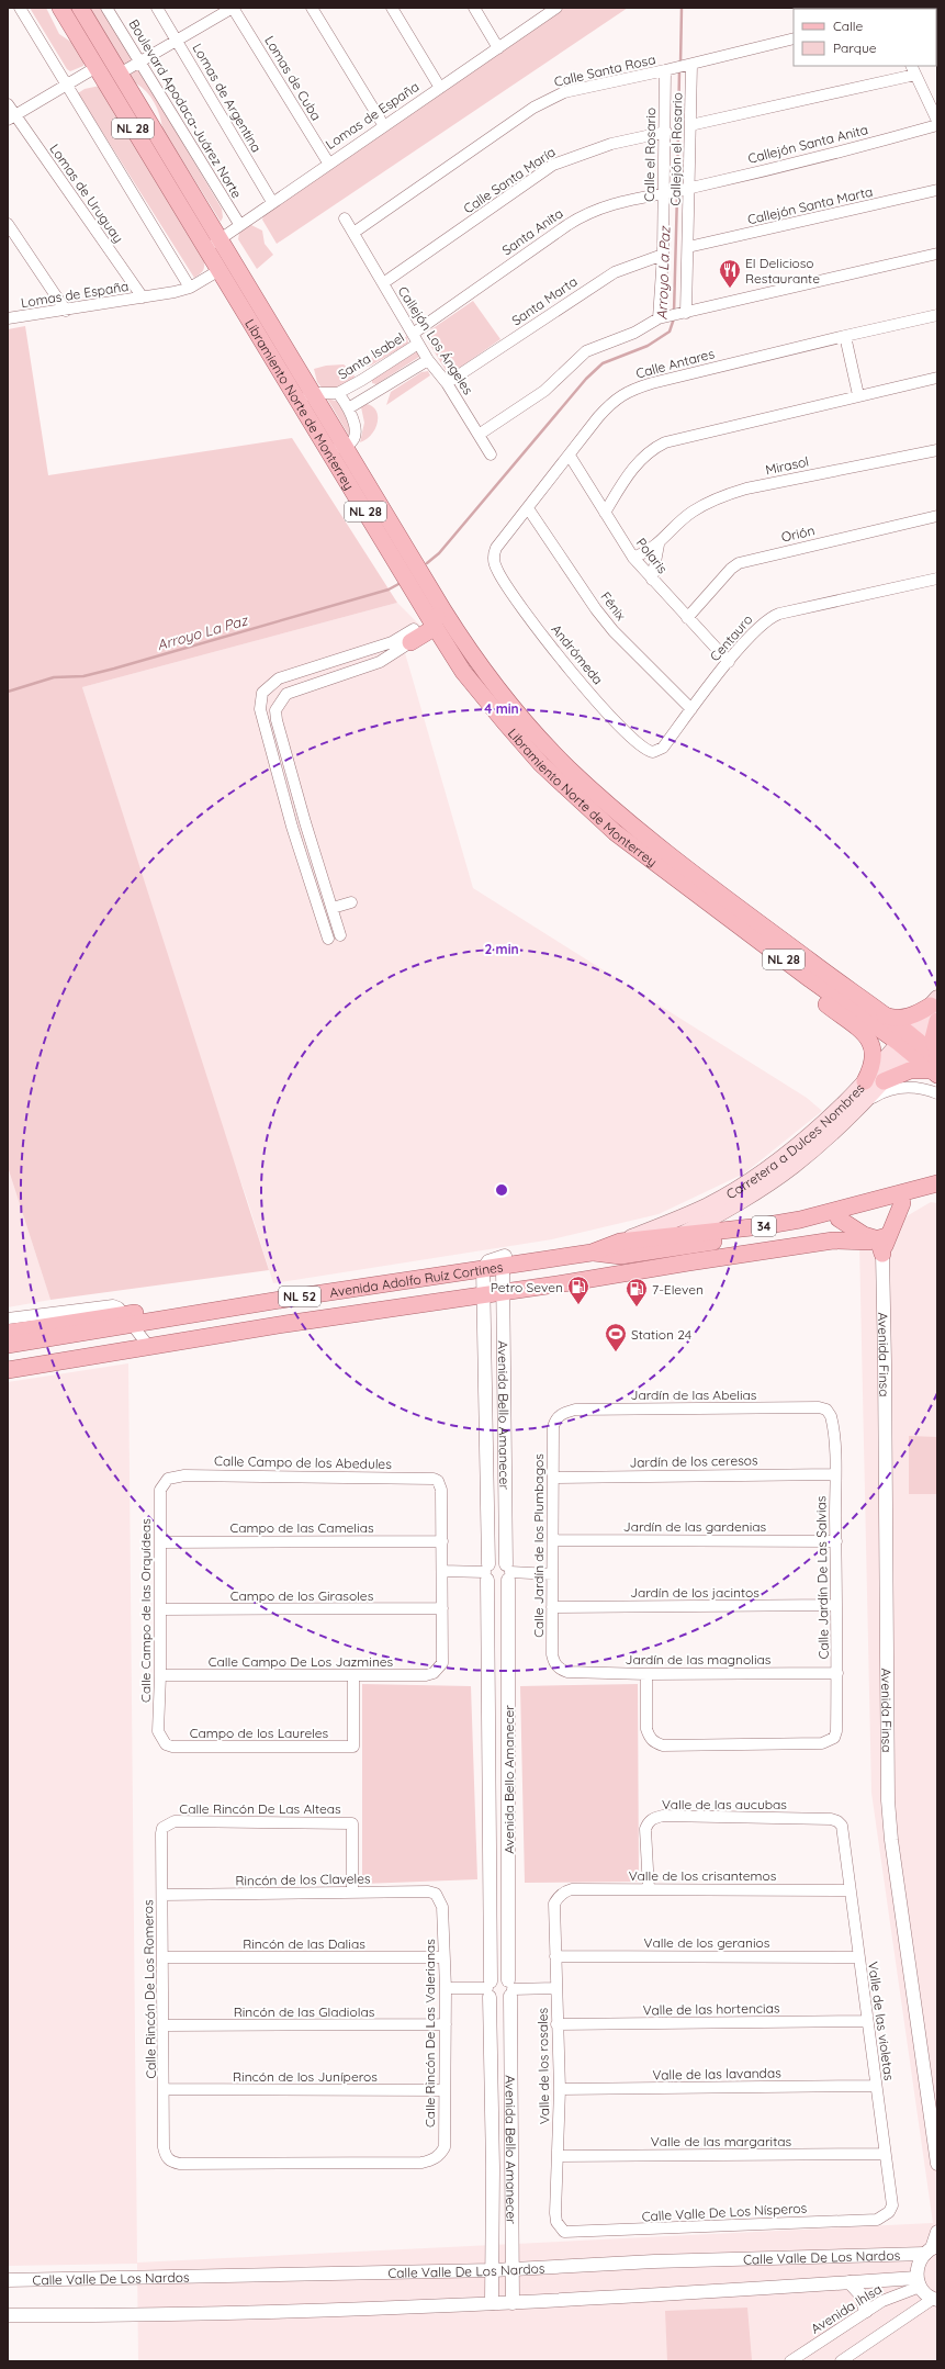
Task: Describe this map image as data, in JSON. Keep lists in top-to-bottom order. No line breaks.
{"streets":{"main road":["NL 28","Libramiento Norte de Monterrey","Carretera a Dulces Nombres","34","Avenida Adolfo Ruíz Cortines","NL 52"],"street":["Calle Santa Rosa","Lomas de Cuba","Lomas de Argentina","Boulevard Apodaca-Juárez Norte","Lomas de España","Callejón Santa Anita","Callejón el Rosario","Calle el Rosario","Calle Santa María","Lomas de Uruguay","Callejón Santa Marta","Santa Anita","Santa Marta","Callejón Los Ángeles","Santa Isabel","Calle Antares","Mirasol","Orión","Polaris","Fénix","Centauro","Andrómeda","Avenida Finsa","Jardín de las Abelias","Avenida Bello Amanecer","Jardín de los ceresos","Calle Campo de los Abedules","Jardín de las gardenias","Campo de las Camelias","Calle Jardín de los Plumbagos","Calle Jardín De Las Salvias","Jardín de los jacintos","Campo de los Girasoles","Calle Campo de las Orquídeas","Jardín de las magnolias","Calle Campo De Los Jazmines","Campo de los Laureles","Valle de las aucubas","Calle Rincón De Las Alteas","Valle de los crisantemos","Rincón de los Claveles","Valle de los geranios","Rincón de las Dalias","Calle Rincón De Los Romeros","Valle de las hortencias","Rincón de las Gladiolas","Valle de las violetas","Calle Rincón De Las Valerianas","Valle de los rosales","Valle de las lavandas","Rincón de los Juníperos","Valle de las margaritas","Calle Valle De Los Nísperos","Calle Valle De Los Nardos","Avenida Ihlsa"]},"crossings":[["Calle Santa Rosa","Callejón el Rosario"],["Calle Santa Rosa","Calle el Rosario"],["Calle Santa Rosa","Callejón Los Ángeles"],["Lomas de Cuba","Lomas de España"],["Lomas de Argentina","Lomas de España"],["Boulevard Apodaca-Juárez Norte","Lomas de España"],["Lomas de España","Lomas de Uruguay"],["Lomas de España","Libramiento Norte de Monterrey"],["Callejón Santa Anita","Callejón el Rosario"],["Callejón Santa Anita","Santa Anita"],["Callejón el Rosario","Callejón Santa Marta"],["Callejón el Rosario","Santa Anita"],["Calle el Rosario","Calle Santa María"],["Calle el Rosario","Santa Anita"],["Calle el Rosario","Santa Marta"],["Calle Santa María","Callejón Los Ángeles"],["Santa Anita","Callejón Los Ángeles"],["Santa Anita","Santa Isabel"],["Santa Marta","Callejón Los Ángeles"],["Callejón Los Ángeles","Santa Isabel"],["Calle Antares","Polaris"],["Calle Antares","Fénix"],["Calle Antares","Andrómeda"],["Libramiento Norte de Monterrey","Carretera a Dulces Nombres"],["Mirasol","Polaris"],["Orión","Polaris"],["Polaris","Centauro"],["Fénix","Centauro"],["Centauro","Andrómeda"],["Carretera a Dulces Nombres","Avenida Adolfo Ruíz Cortines"],["Avenida Adolfo Ruíz Cortines","Avenida Bello Amanecer"],["Jardín de las Abelias","Calle Jardín de los Plumbagos"],["Jardín de las Abelias","Calle Jardín De Las Salvias"],["Avenida Bello Amanecer","Calle Valle De Los Nardos"],["Jardín de los ceresos","Calle Jardín de los Plumbagos"],["Jardín de los ceresos","Calle Jardín De Las Salvias"],["Calle Campo de los Abedules","Campo de las Camelias"],["Calle Campo de los Abedules","Calle Campo de las Orquídeas"],["Jardín de las gardenias","Calle Jardín de los Plumbagos"],["Jardín de las gardenias","Calle Jardín De Las Salvias"],["Campo de las Camelias","Calle Campo de las Orquídeas"],["Calle Jardín de los Plumbagos","Jardín de los jacintos"],["Calle Jardín de los Plumbagos","Jardín de las magnolias"],["Calle Jardín De Las Salvias","Jardín de los jacintos"],["Calle Jardín De Las Salvias","Jardín de las magnolias"],["Campo de los Girasoles","Calle Campo de las Orquídeas"],["Campo de los Girasoles","Calle Campo De Los Jazmines"],["Calle Campo de las Orquídeas","Calle Campo De Los Jazmines"],["Calle Campo de las Orquídeas","Campo de los Laureles"],["Calle Campo De Los Jazmines","Campo de los Laureles"],["Valle de las aucubas","Valle de los crisantemos"],["Valle de las aucubas","Valle de las violetas"],["Calle Rincón De Las Alteas","Rincón de los Claveles"],["Calle Rincón De Las Alteas","Calle Rincón De Los Romeros"],["Valle de los crisantemos","Valle de las violetas"],["Valle de los crisantemos","Valle de los rosales"],["Rincón de los Claveles","Calle Rincón De Los Romeros"],["Rincón de los Claveles","Calle Rincón De Las Valerianas"],["Valle de los geranios","Valle de las violetas"],["Valle de los geranios","Valle de los rosales"],["Rincón de las Dalias","Calle Rincón De Los Romeros"],["Rincón de las Dalias","Calle Rincón De Las Valerianas"],["Calle Rincón De Los Romeros","Rincón de las Gladiolas"],["Calle Rincón De Los Romeros","Calle Rincón De Las Valerianas"],["Calle Rincón De Los Romeros","Rincón de los Juníperos"],["Valle de las hortencias","Valle de las violetas"],["Valle de las hortencias","Valle de los rosales"],["Rincón de las Gladiolas","Calle Rincón De Las Valerianas"],["Valle de las violetas","Valle de las lavandas"],["Valle de las violetas","Valle de las margaritas"],["Valle de las violetas","Calle Valle De Los Nísperos"],["Calle Rincón De Las Valerianas","Rincón de los Juníperos"],["Valle de los rosales","Valle de las lavandas"],["Valle de los rosales","Valle de las margaritas"],["Valle de los rosales","Calle Valle De Los Nísperos"],["Calle Valle De Los Nardos","Avenida Ihlsa"]],"water":["Arroyo La Paz"],"places":{"restaurant":["El Delicioso Restaurante"],"fuel station":["Petro Seven","7-Eleven"],"sports":["Station 24"]},"legend":["Calle","Parque"],"rings":["4 min","2 min"]}
